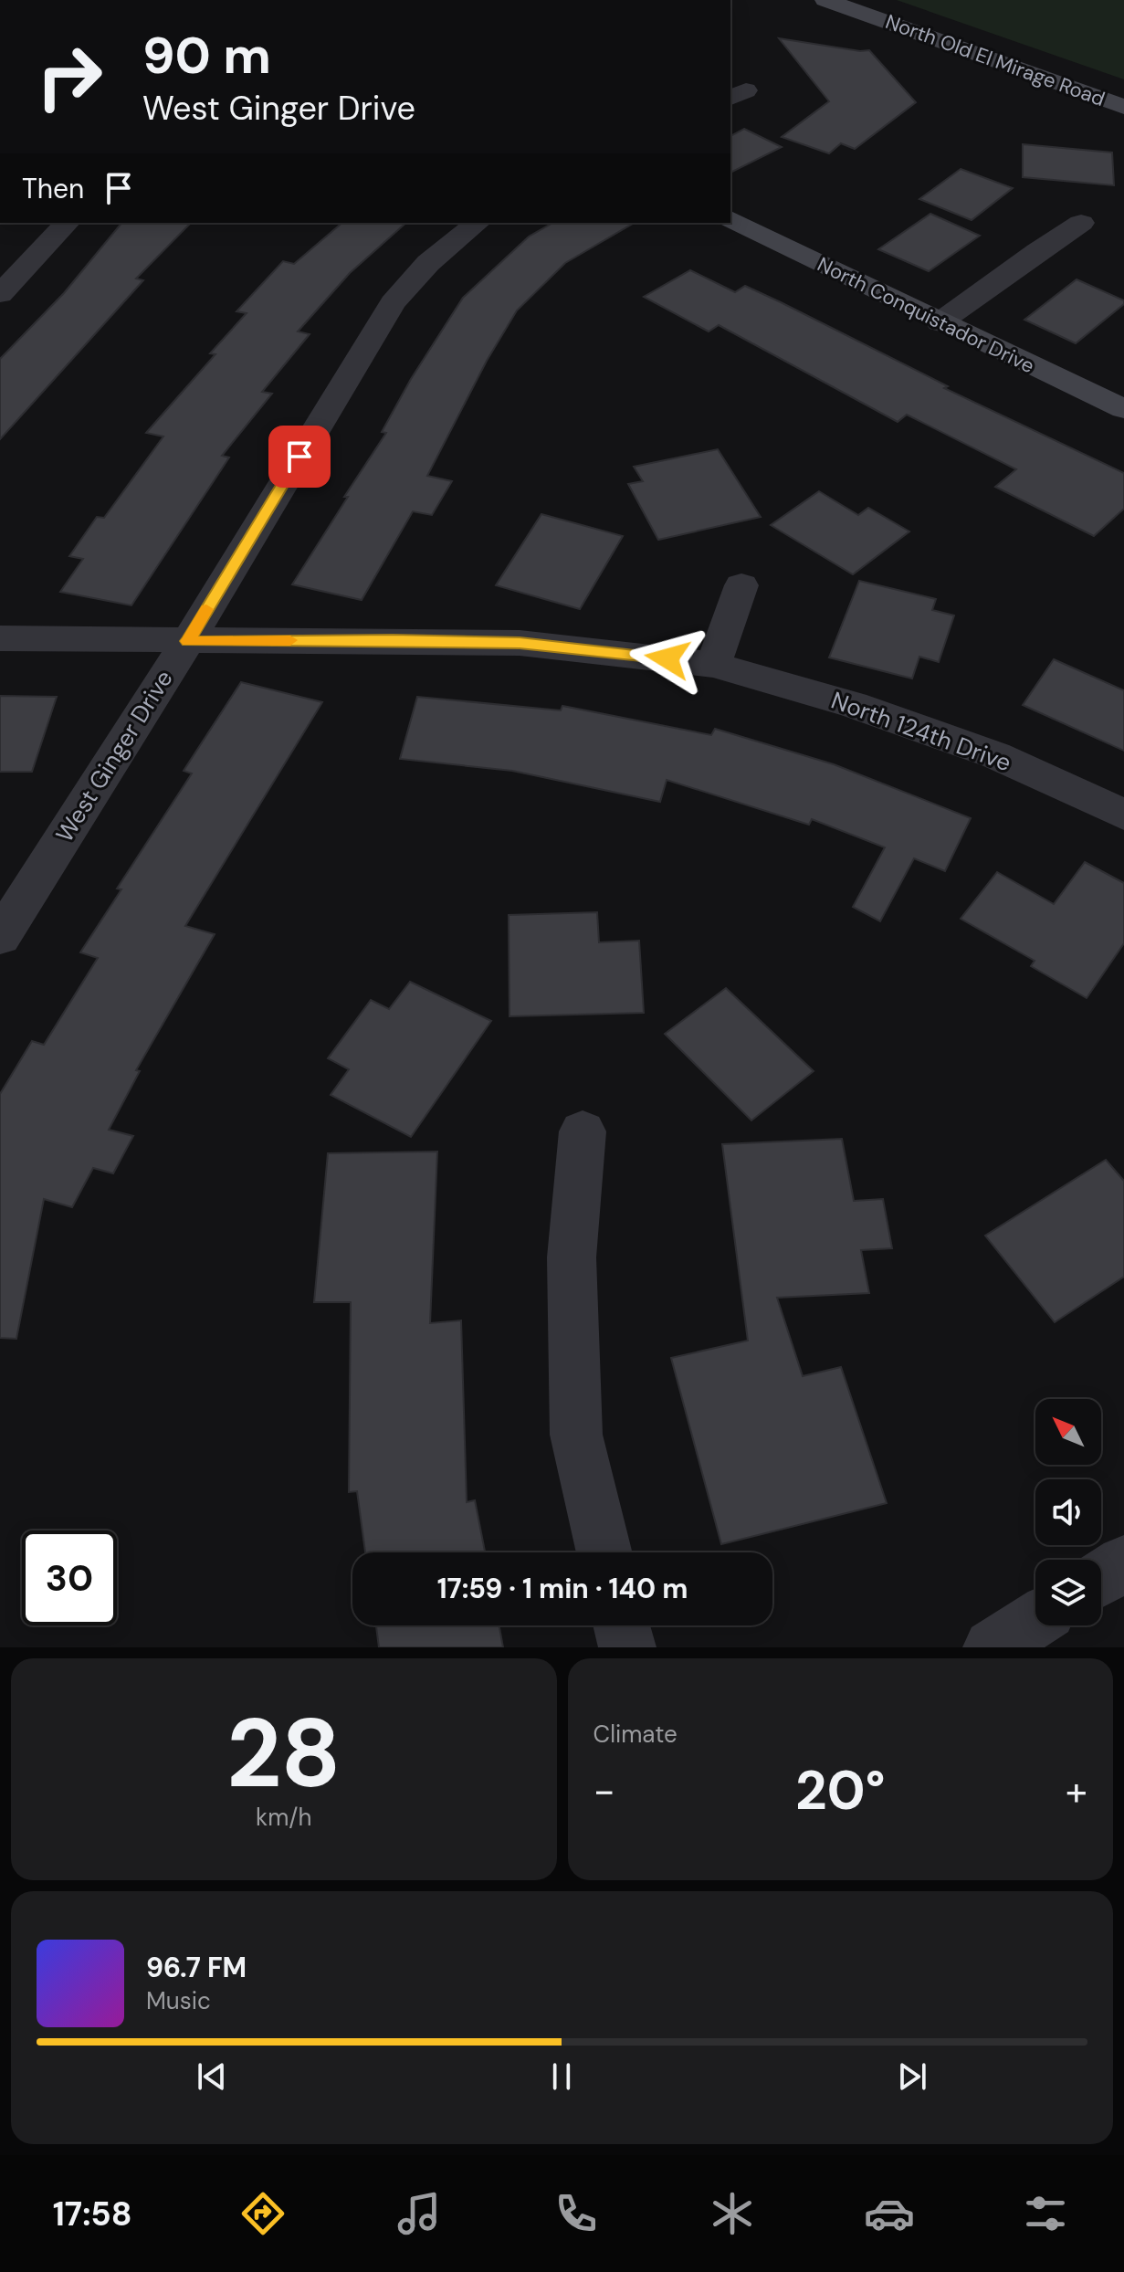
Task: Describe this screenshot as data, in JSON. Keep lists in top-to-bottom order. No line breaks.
{"streets":{"street":["North Old El Mirage Road","North Conquistador Drive","North 124th Drive","West Ginger Drive"]},"crossings":[["North 124th Drive","West Ginger Drive"]],"north":"top left","page":{"turn":["90 m","West Ginger Drive"],"then":"Then","limit":"30","trip":"17:59 · 1 min · 140 m","tile":[["28","km/h"],"Climate"],"heat":["−","20°","+"],"song":["96.7 FM","Music"],"tabs":"17:58"}}
